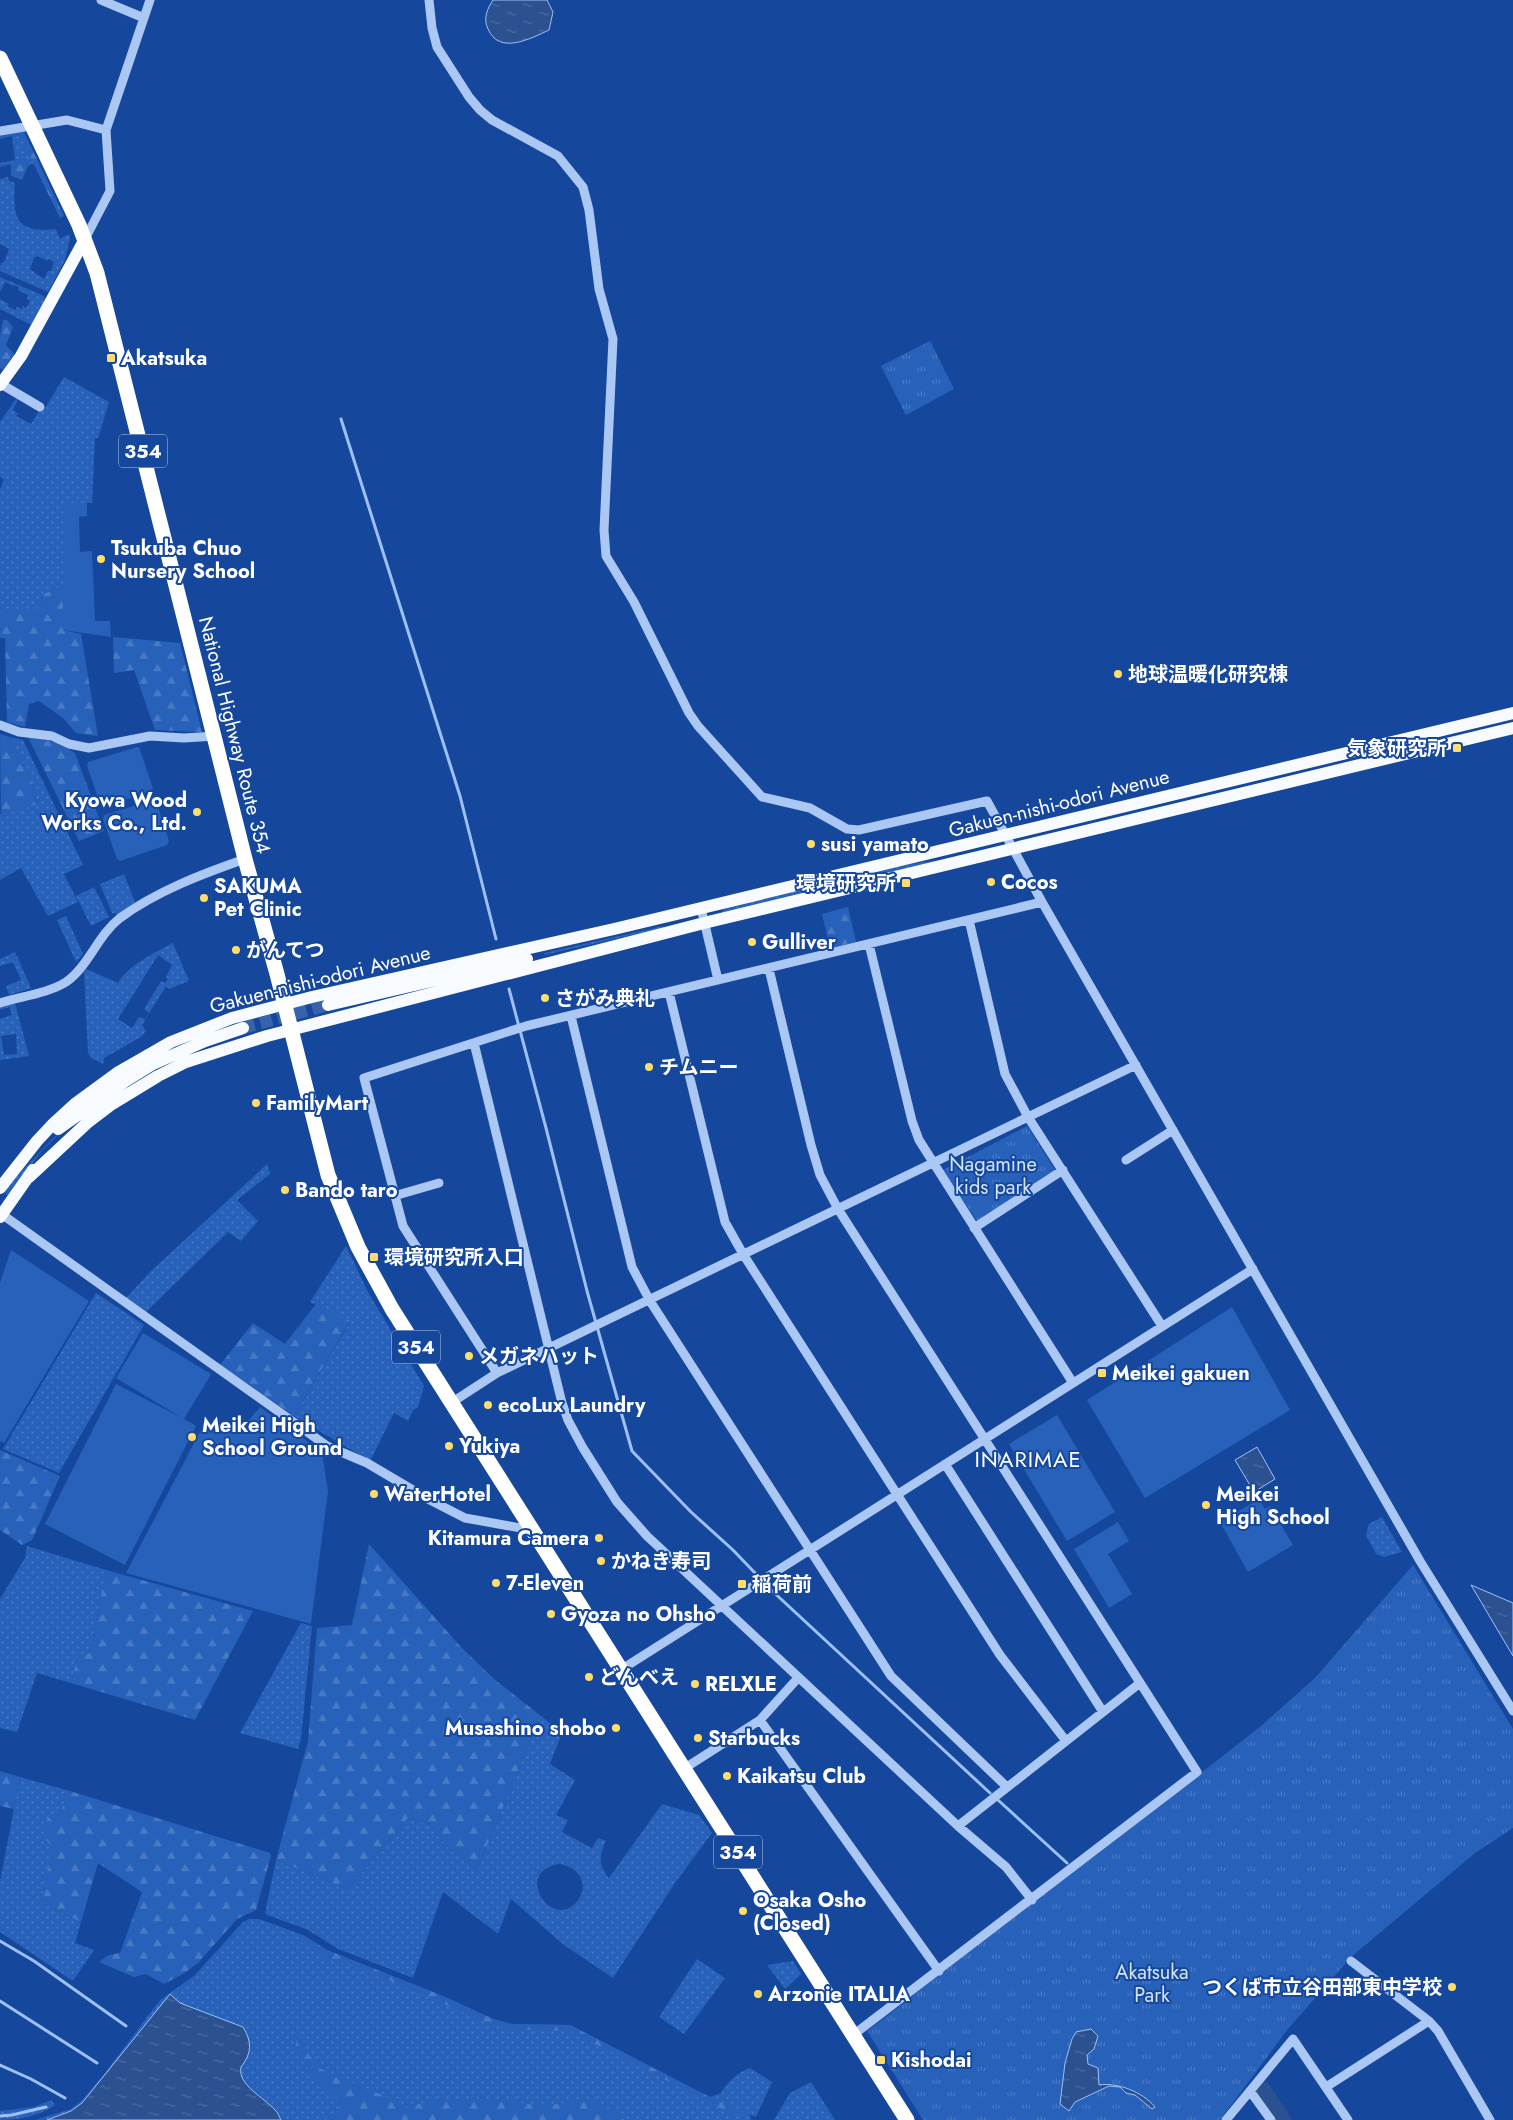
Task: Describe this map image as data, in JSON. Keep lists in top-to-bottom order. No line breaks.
{"streets":{"highway":["354","National Highway Route 354"],"main road":["Gakuen-nishi-odori Avenue"]},"crossings":[["National Highway Route 354","Gakuen-nishi-odori Avenue"]],"districts":["INARIMAE"],"parks":["Nagamine kids park","Akatsuka Park"],"places":{"transit":["Akatsuka","気象研究所","環境研究所","環境研究所入口","Meikei gakuen","稲荷前","Kishodai"],"other":["Tsukuba Chuo Nursery School","地球温暖化研究棟","Kyowa Wood Works Co., Ltd.","susi yamato","Cocos","SAKUMA Pet Clinic","Gulliver","がんてつ","さがみ典礼","チムニー","FamilyMart","Bando taro","メガネハット","ecoLux Laundry","Meikei High School Ground","Yukiya","WaterHotel","Meikei High School","Kitamura Camera","かねき寿司","7-Eleven","Gyoza no Ohsho","どんべえ","RELXLE","Musashino shobo","Starbucks","Kaikatsu Club","Osaka Osho (Closed)","つくば市立谷田部東中学校","Arzonie ITALIA"]}}
